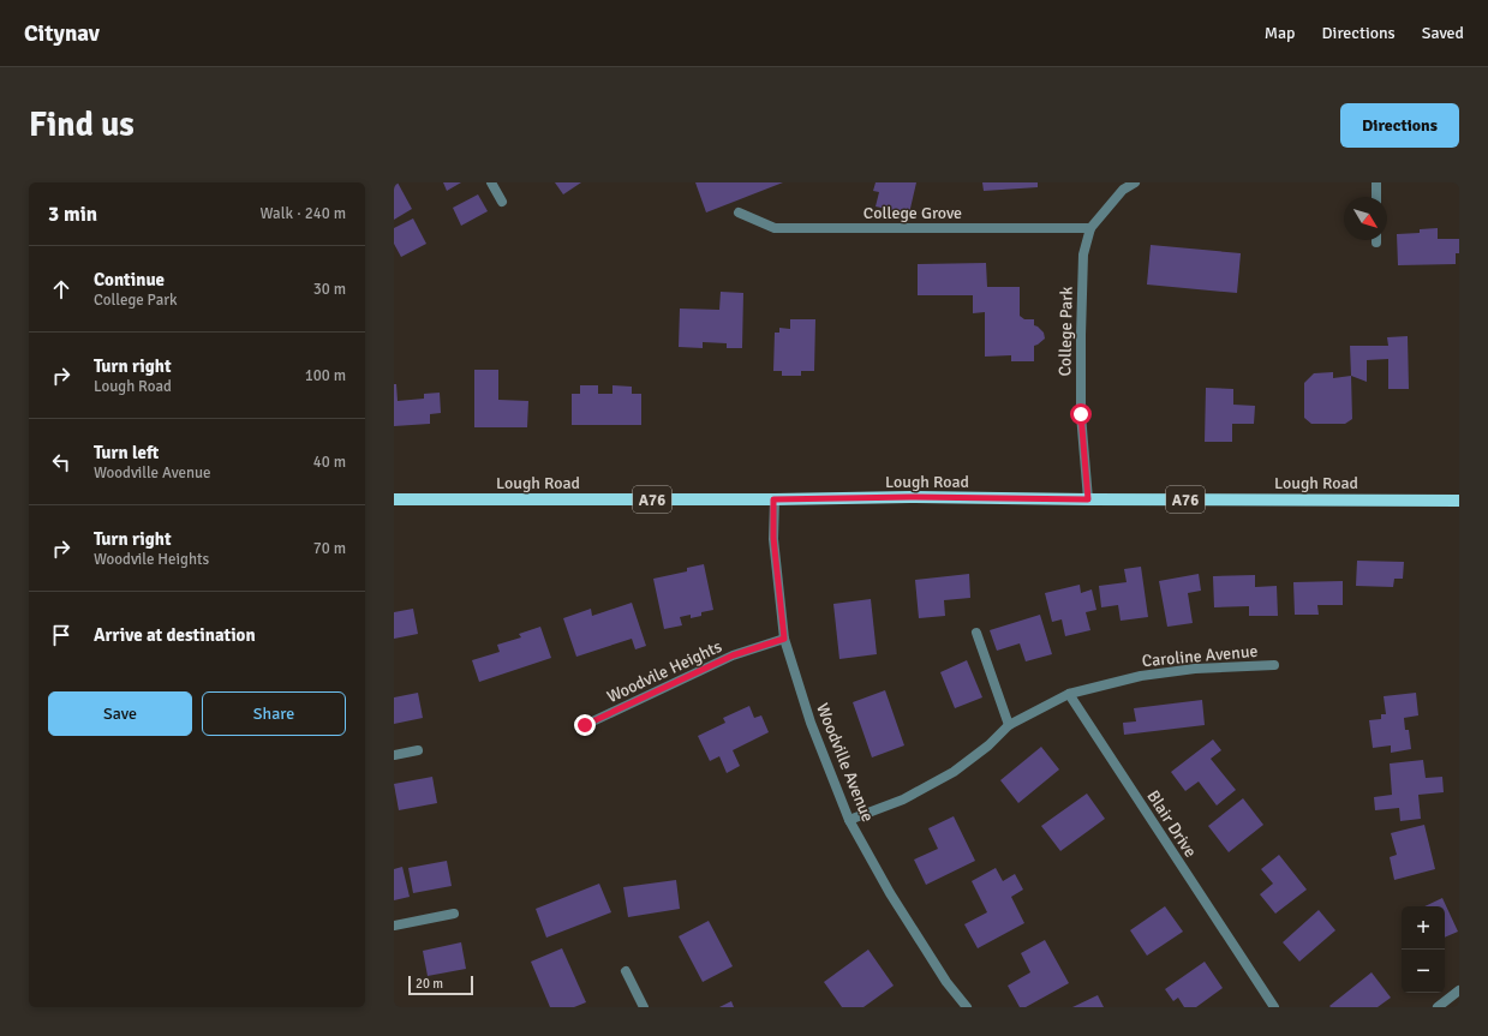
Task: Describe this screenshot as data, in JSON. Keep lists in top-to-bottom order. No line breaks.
{"streets":{"main road":["Lough Road","A76"],"street":["College Grove","College Park","Caroline Avenue","Woodvile Heights","Woodville Avenue","Blair Drive"]},"crossings":[["College Grove","College Park"],["College Park","Lough Road"],["Lough Road","Woodville Avenue"],["Caroline Avenue","Woodville Avenue"],["Caroline Avenue","Blair Drive"],["Woodvile Heights","Woodville Avenue"]],"scale_bar":"20 m","north":"bottom right","page":{"header":"Citynav","nav":["Map","Directions","Saved"],"buttons":["Directions",["Save","Share"]],"title":"Find us","heading":["3 min","Walk · 240 m"],"list":[["Continue","College Park","30 m"],["Turn right","Lough Road","100 m"],["Turn left","Woodville Avenue","40 m"],["Turn right","Woodvile Heights","70 m"],"Arrive at destination"],"map_buttons":["+","−"],"scale":"20 m"}}
